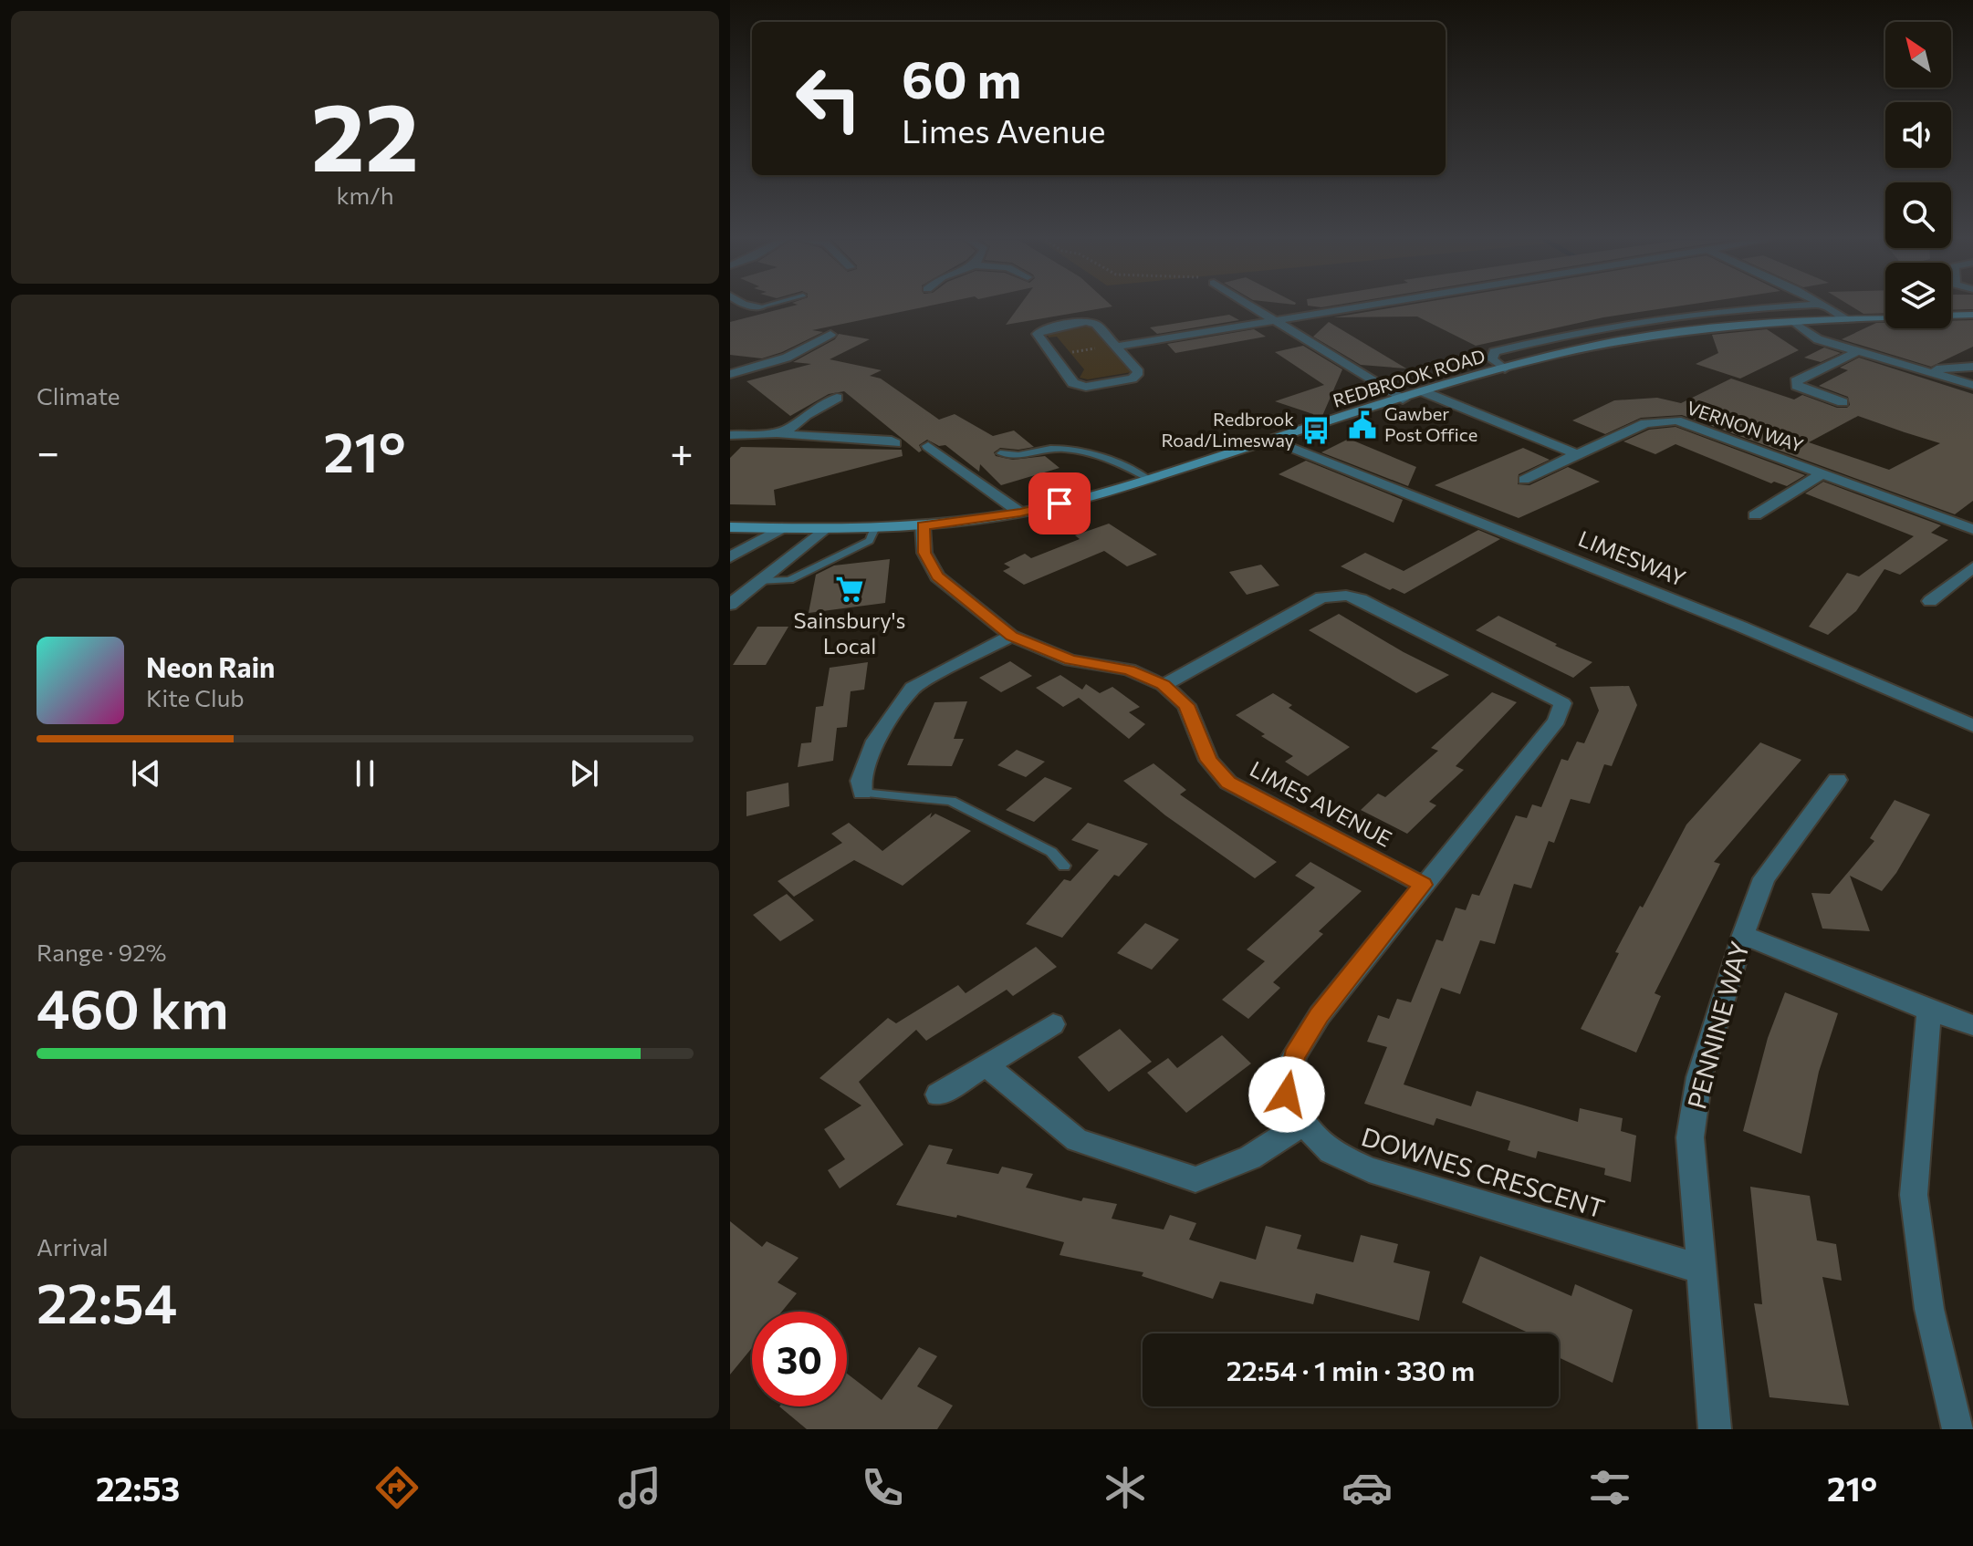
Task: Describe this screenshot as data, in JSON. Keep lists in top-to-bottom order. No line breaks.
{"streets":{"street":["REDBROOK ROAD","VERNON WAY","LIMESWAY","LIMES AVENUE","PENNINE WAY","DOWNES CRESCENT"]},"crossings":[["REDBROOK ROAD","LIMESWAY"],["REDBROOK ROAD","LIMES AVENUE"],["LIMES AVENUE","DOWNES CRESCENT"],["PENNINE WAY","DOWNES CRESCENT"]],"places":{"public building":["Gawber Post Office"],"bus stop":["Redbrook Road/Limesway"],"supermarket":["Sainsbury's Local"]},"north":"top left","page":{"tile":[["22","km/h"],"Climate",["Range · 92%","460 km"],["Arrival","22:54"]],"turn":["60 m","Limes Avenue"],"heat":["−","21°","+"],"song":["Neon Rain","Kite Club"],"limit":"30","trip":"22:54 · 1 min · 330 m","tabs":["22:53","21°"]}}
